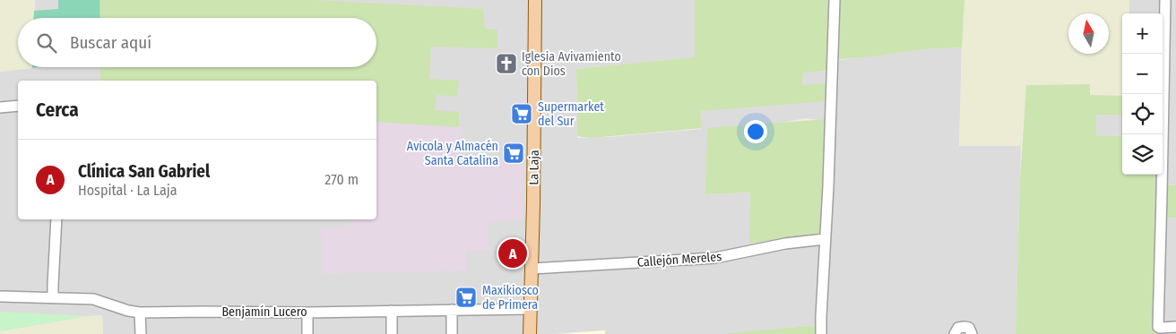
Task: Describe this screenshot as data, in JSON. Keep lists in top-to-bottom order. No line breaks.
{"streets":{"main road":["La Laja"],"street":["Callejón Mereles","Benjamín Lucero"]},"crossings":[["La Laja","Callejón Mereles"],["La Laja","Benjamín Lucero"]],"places":{"church":["Iglesia Avivamiento con Dios"],"supermarket":["Supermarket del Sur","Avicola y Almacén Santa Catalina","Maxikiosco de Primera"]},"north":"top","page":{"map_buttons":["+","−"],"search":"Buscar aquí","heading":"Cerca","list":[{"mark":"A","name":"Clínica San Gabriel","note":"Hospital · La Laja","value":"270 m"}],"pins":"A"}}
